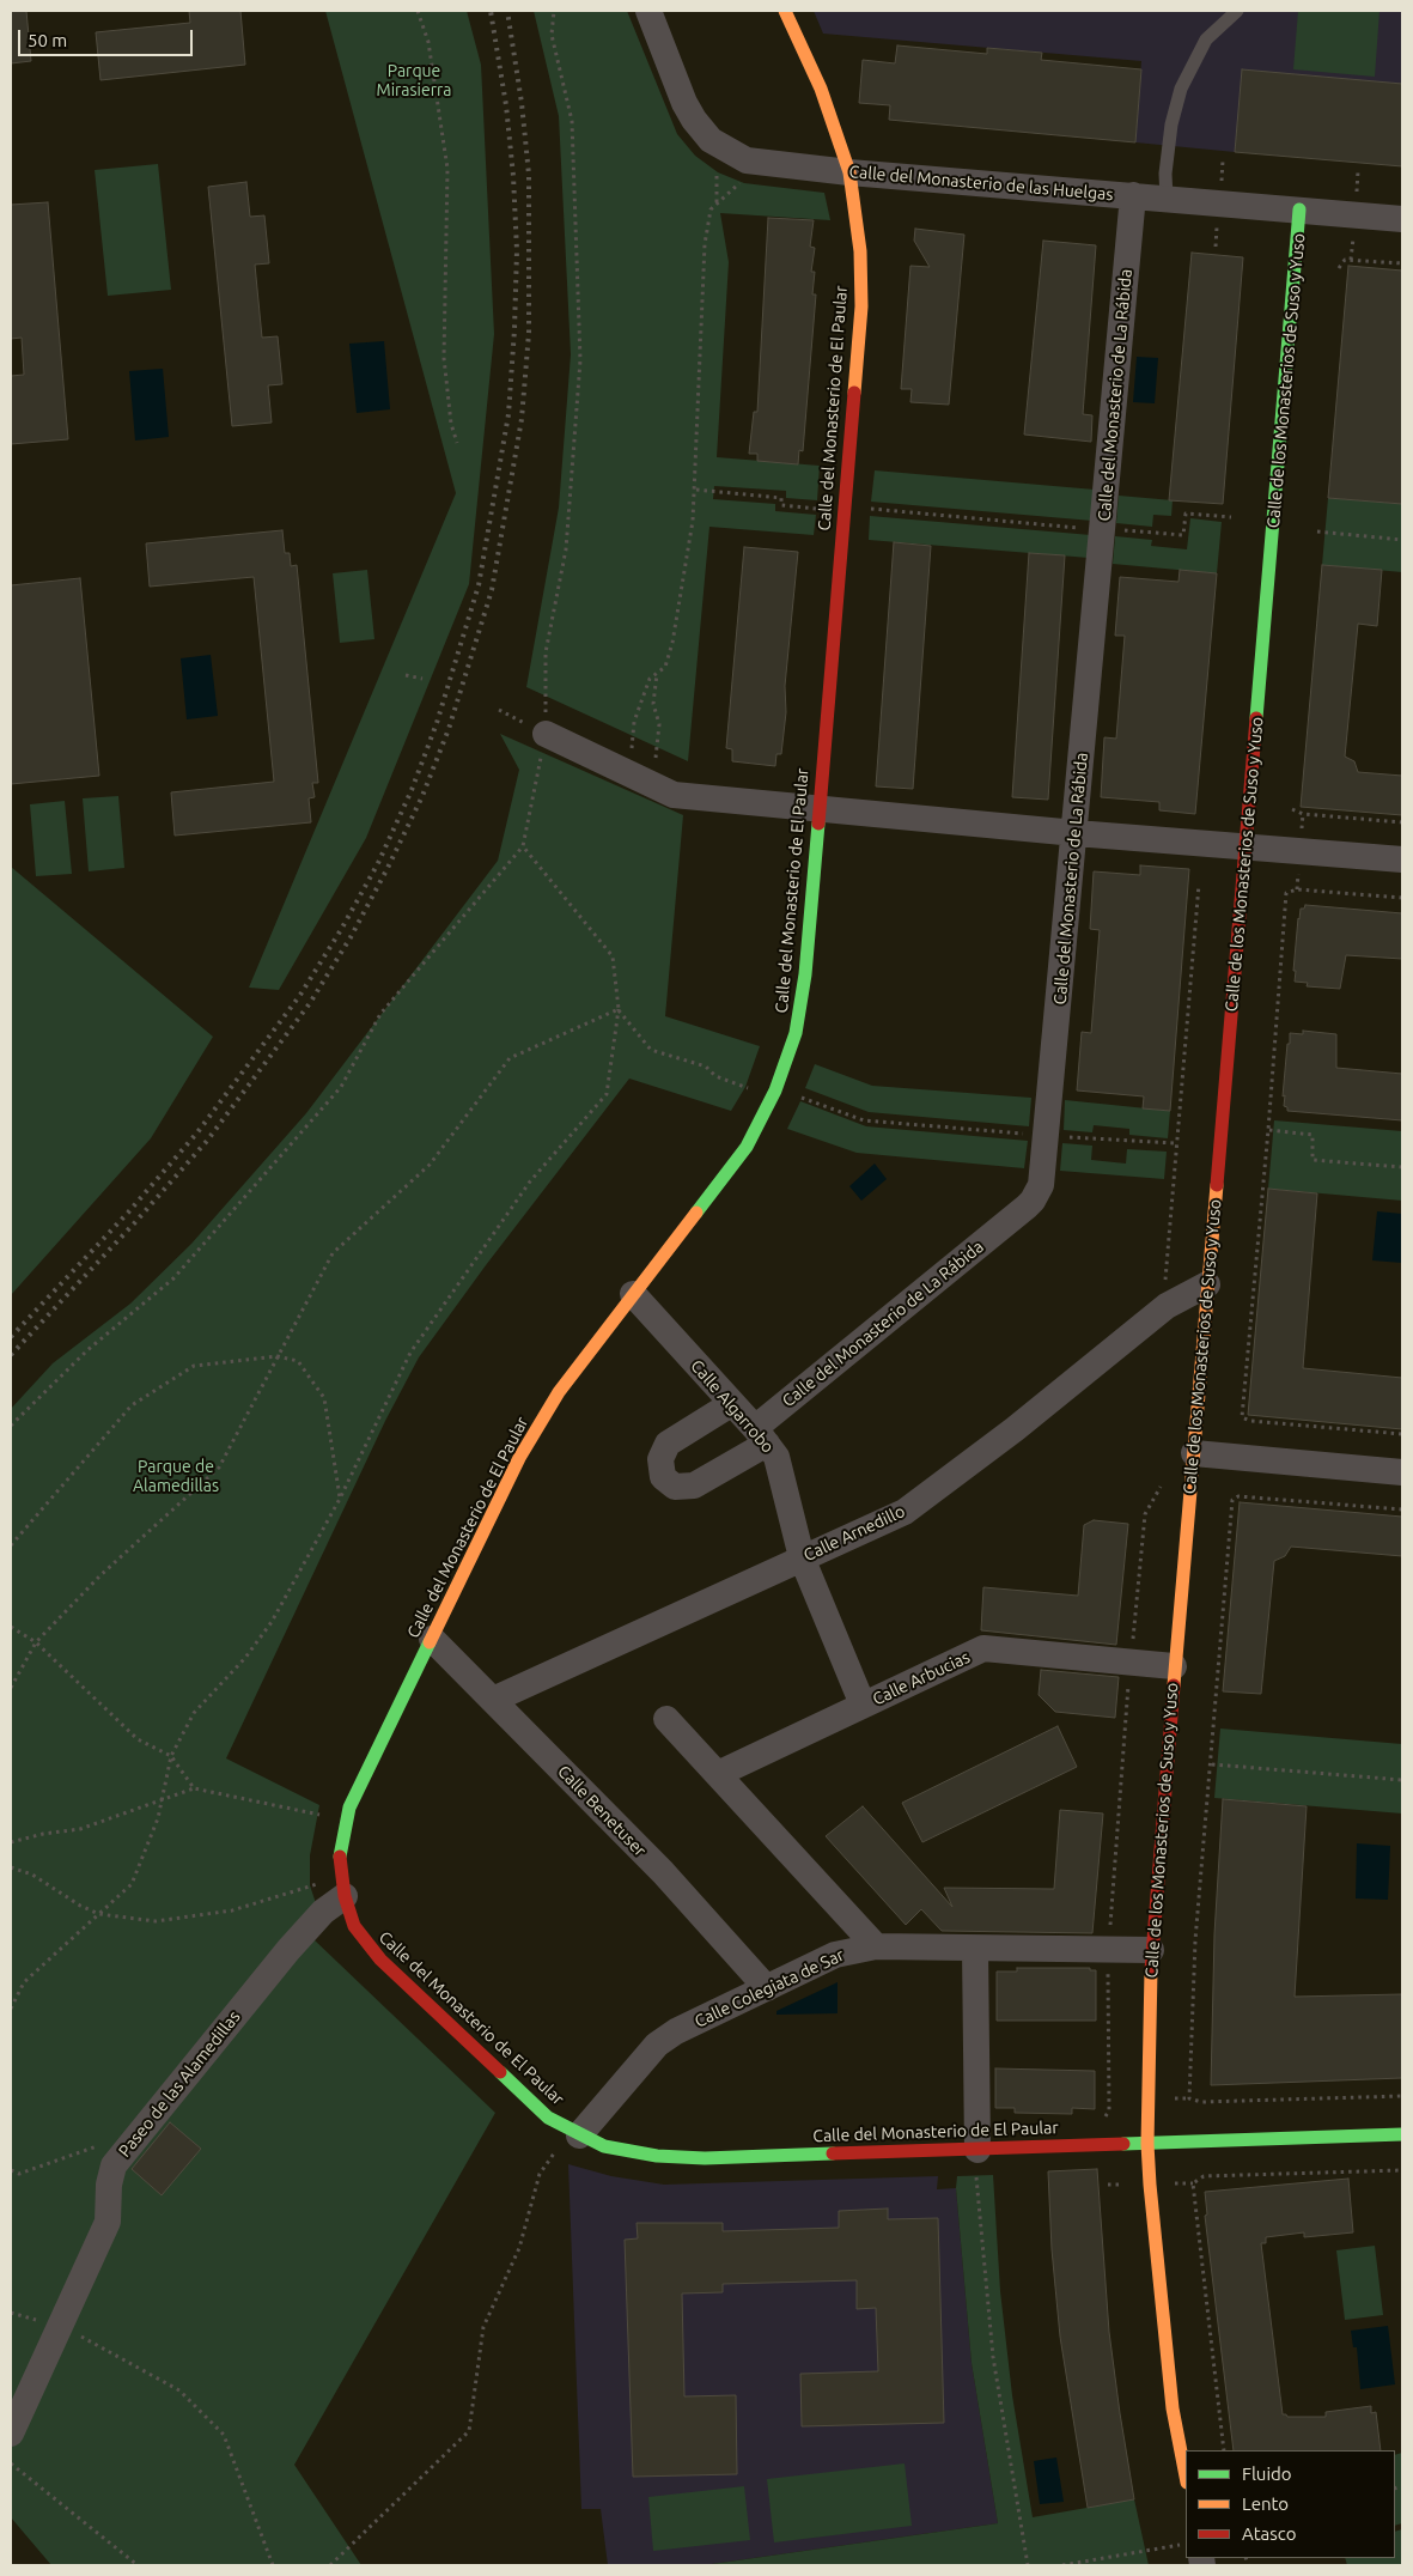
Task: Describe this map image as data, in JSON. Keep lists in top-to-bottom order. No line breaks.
{"streets":{"street":["Calle del Monasterio de las Huelgas","Calle de los Monasterios de Suso y Yuso","Calle del Monasterio de La Rábida","Calle del Monasterio de El Paular","Calle Algarrobo","Calle Arnedillo","Calle Arbucias","Calle Benetuser","Calle Colegiata de Sar","Paseo de las Alamedillas"]},"crossings":[["Calle del Monasterio de las Huelgas","Calle de los Monasterios de Suso y Yuso"],["Calle del Monasterio de las Huelgas","Calle del Monasterio de La Rábida"],["Calle del Monasterio de las Huelgas","Calle del Monasterio de El Paular"],["Calle de los Monasterios de Suso y Yuso","Calle del Monasterio de El Paular"],["Calle de los Monasterios de Suso y Yuso","Calle Arnedillo"],["Calle de los Monasterios de Suso y Yuso","Calle Arbucias"],["Calle de los Monasterios de Suso y Yuso","Calle Colegiata de Sar"],["Calle del Monasterio de La Rábida","Calle Algarrobo"],["Calle del Monasterio de El Paular","Calle Algarrobo"],["Calle del Monasterio de El Paular","Calle Benetuser"],["Calle del Monasterio de El Paular","Calle Colegiata de Sar"],["Calle del Monasterio de El Paular","Paseo de las Alamedillas"],["Calle Algarrobo","Calle Arnedillo"],["Calle Algarrobo","Calle Arbucias"],["Calle Arnedillo","Calle Benetuser"],["Calle Benetuser","Calle Colegiata de Sar"]],"parks":["Parque Mirasierra","Parque de Alamedillas"],"legend":["Fluido","Lento","Atasco"],"scale_bar":"50 m"}
